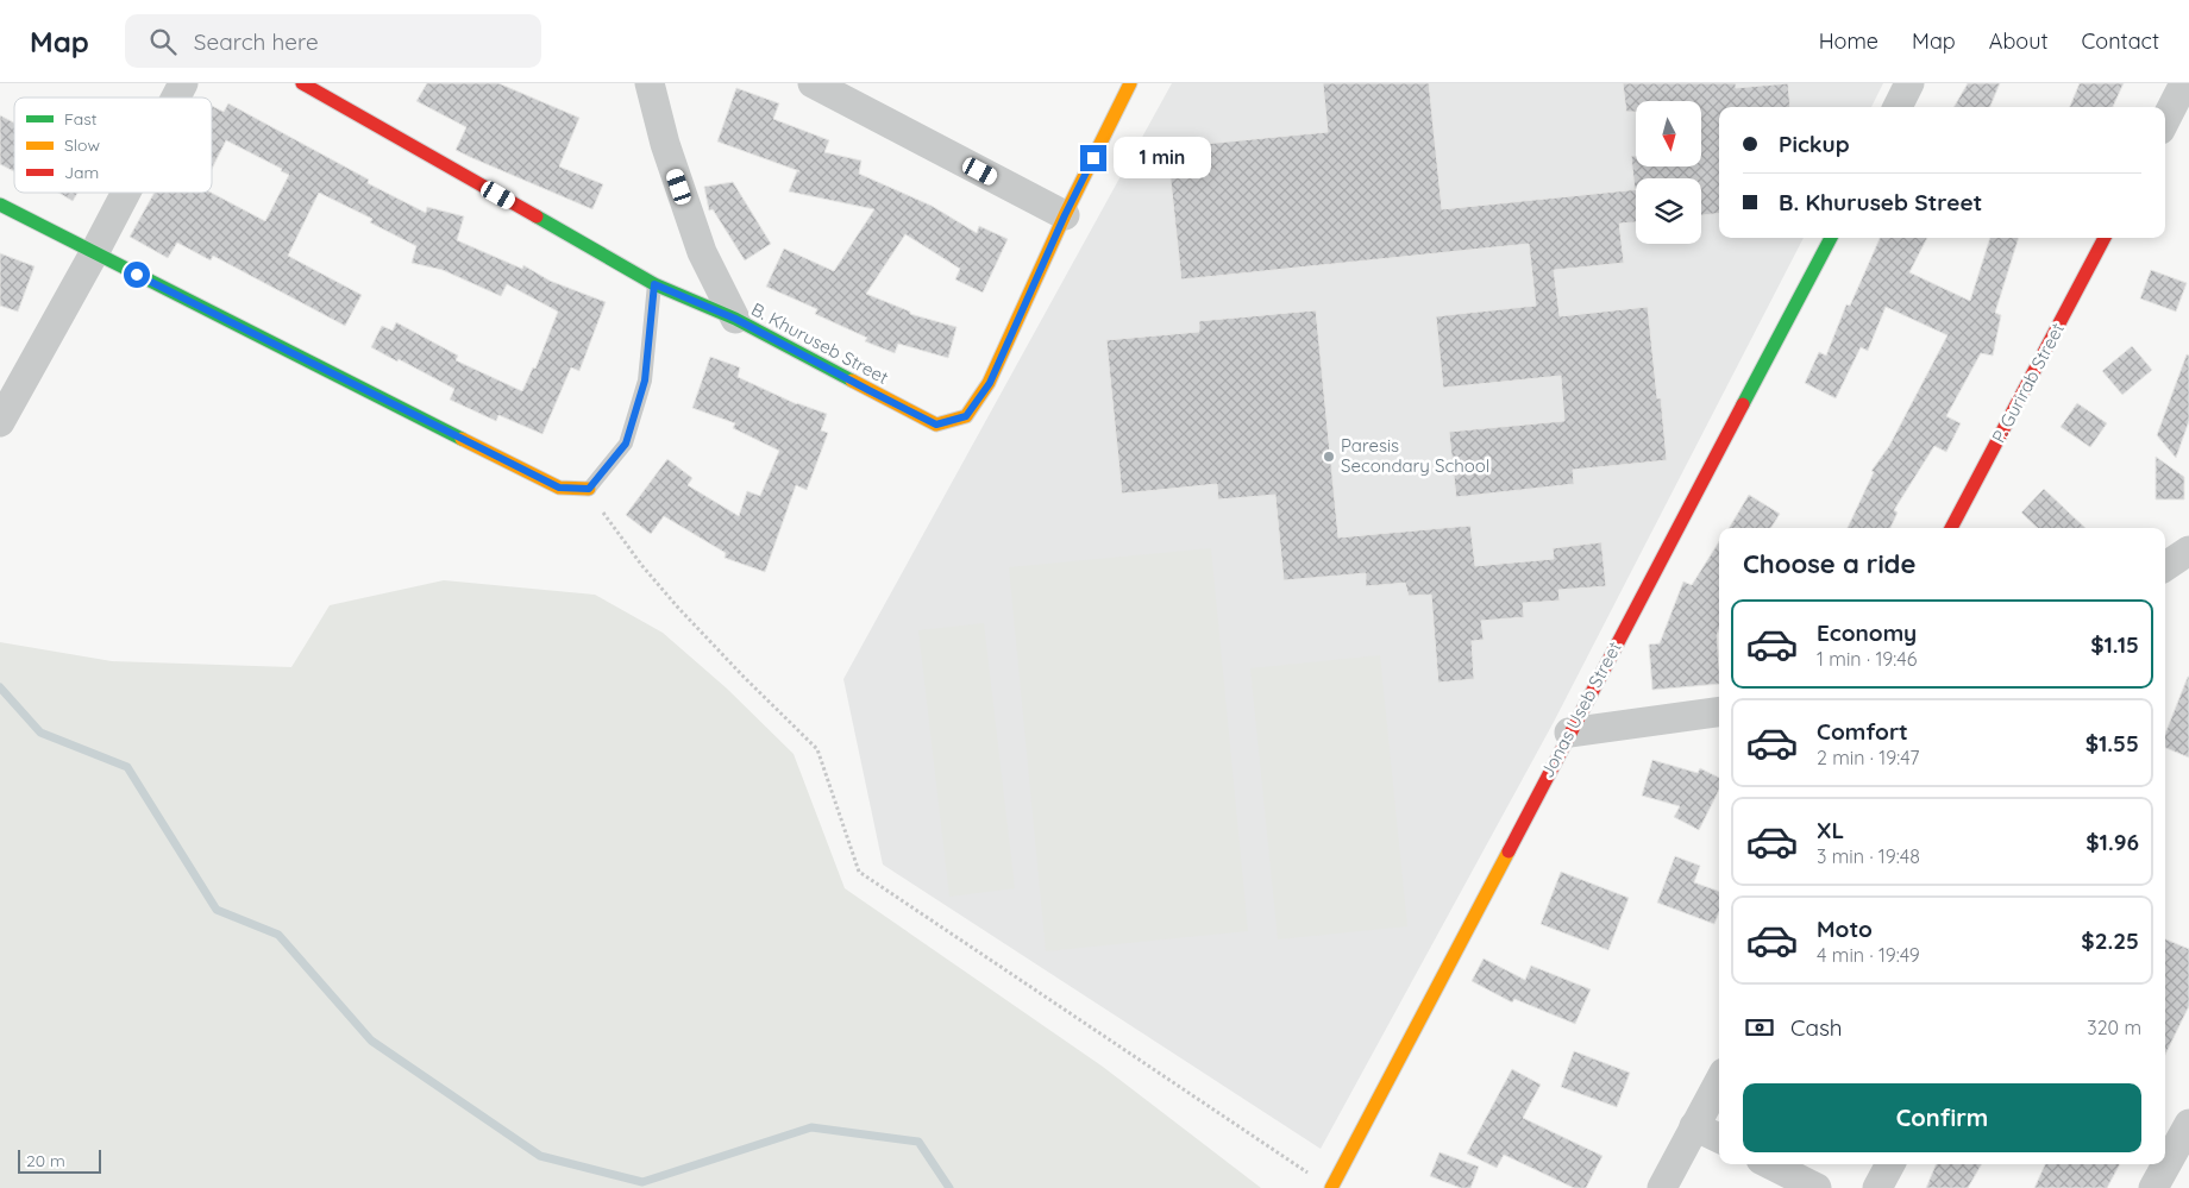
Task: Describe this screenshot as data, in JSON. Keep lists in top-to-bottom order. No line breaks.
{"streets":{"street":["B. Khuruseb Street","P. Gurirab Street","Jonas Useb Street"]},"places":["Paresis Secondary School"],"legend":["Fast","Slow","Jam"],"scale_bar":"20 m","north":"bottom","page":{"header":"Map","search":"Search here","nav":["Home","Map","About","Contact"],"banner":["Pickup","B. Khuruseb Street"],"bubble":"1 min","heading":"Choose a ride","list":[{"name":"Economy","note":"1 min · 19:46","value":"$1.15"},{"name":"Comfort","note":"2 min · 19:47","value":"$1.55"},{"name":"XL","note":"3 min · 19:48","value":"$1.96"},{"name":"Moto","note":"4 min · 19:49","value":"$2.25"}],"pay":["Cash","320 m"],"buttons":"Confirm","scale":"20 m"}}
